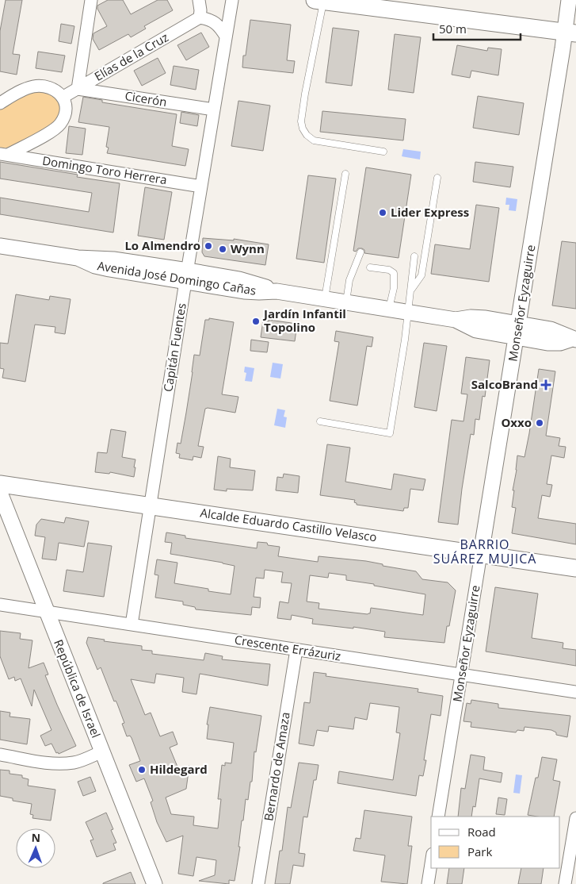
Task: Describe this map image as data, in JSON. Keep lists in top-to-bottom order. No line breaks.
{"streets":{"main road":["Alcalde Eduardo Castillo Velasco"],"street":["Elías de la Cruz","Cicerón","Domingo Toro Herrera","Avenida José Domingo Cañas","Monseñor Eyzaguirre","Capitán Fuentes","Crescente Errázuriz","República de Israel","Bernardo de Amaza"]},"crossings":[["Elías de la Cruz","Cicerón"],["Cicerón","Capitán Fuentes"],["Domingo Toro Herrera","Capitán Fuentes"],["Avenida José Domingo Cañas","Monseñor Eyzaguirre"],["Avenida José Domingo Cañas","Capitán Fuentes"],["Monseñor Eyzaguirre","Alcalde Eduardo Castillo Velasco"],["Monseñor Eyzaguirre","Crescente Errázuriz"],["Capitán Fuentes","Alcalde Eduardo Castillo Velasco"],["Capitán Fuentes","Crescente Errázuriz"],["Crescente Errázuriz","República de Israel"],["Crescente Errázuriz","Bernardo de Amaza"]],"districts":["BARRIO SUÁREZ MUJICA"],"places":{"other":["Lider Express","Lo Almendro","Wynn","Jardín Infantil Topolino","Oxxo","Hildegard"],"health":["SalcoBrand"]},"legend":["Road","Park"],"scale_bar":"50 m","north":"top"}
